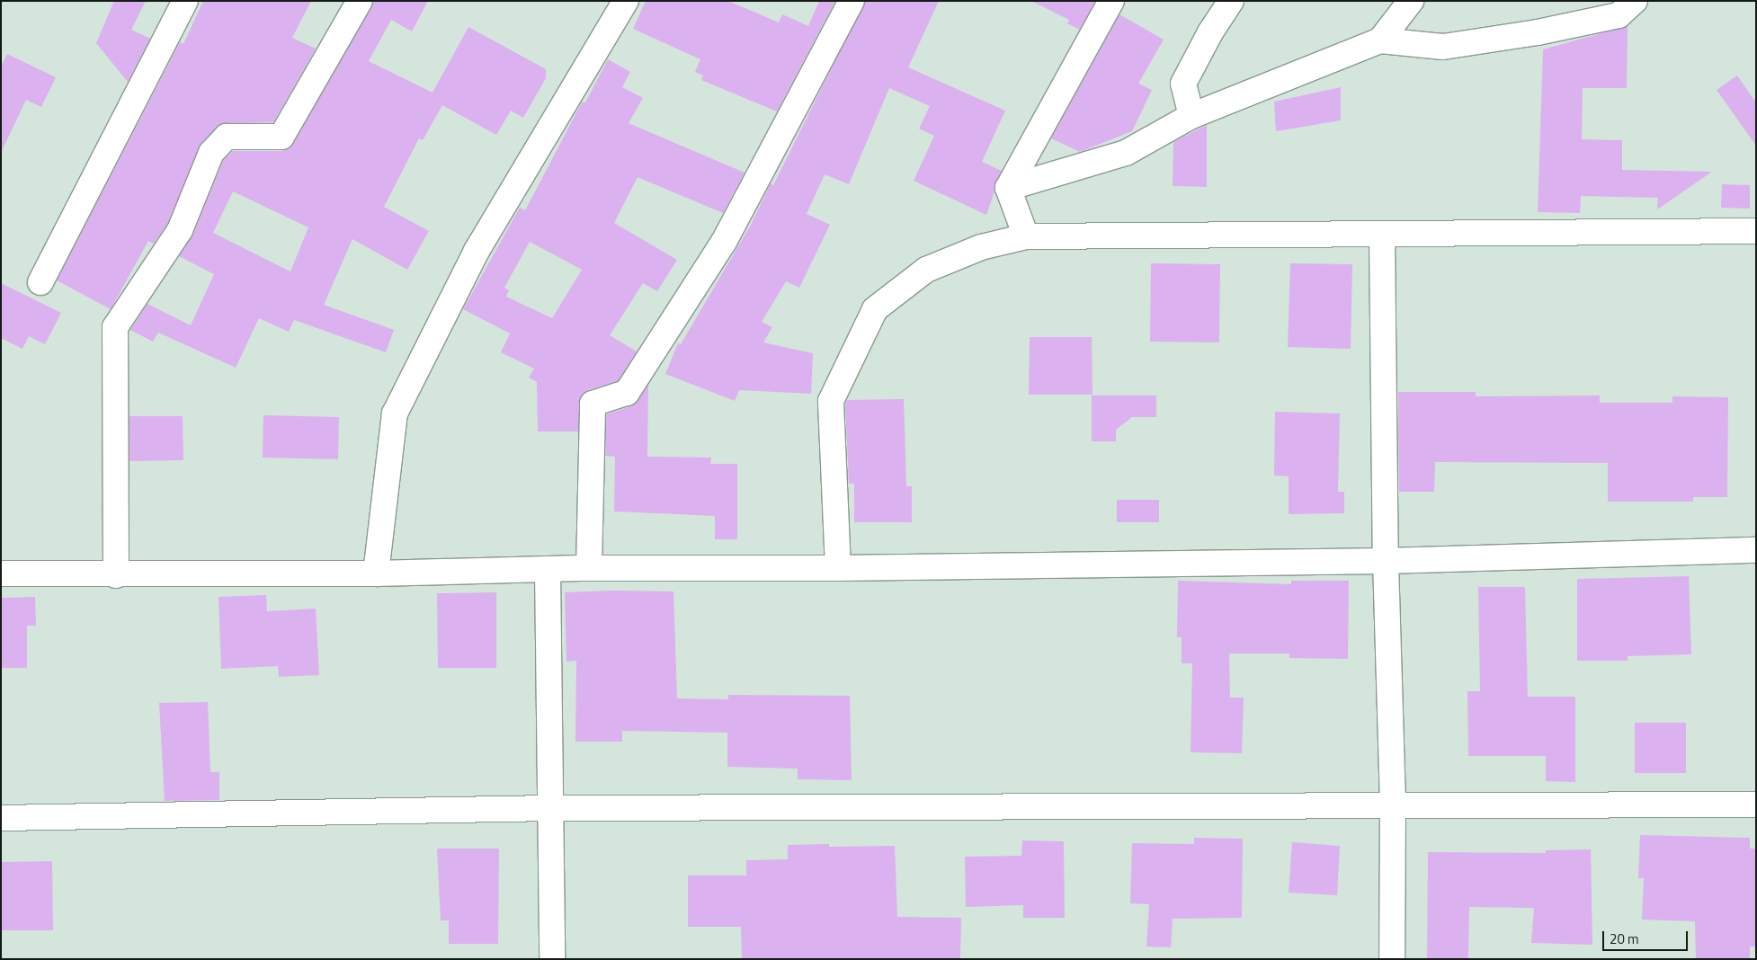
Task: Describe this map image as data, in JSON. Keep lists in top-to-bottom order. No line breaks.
{"scale_bar":"20 m"}
